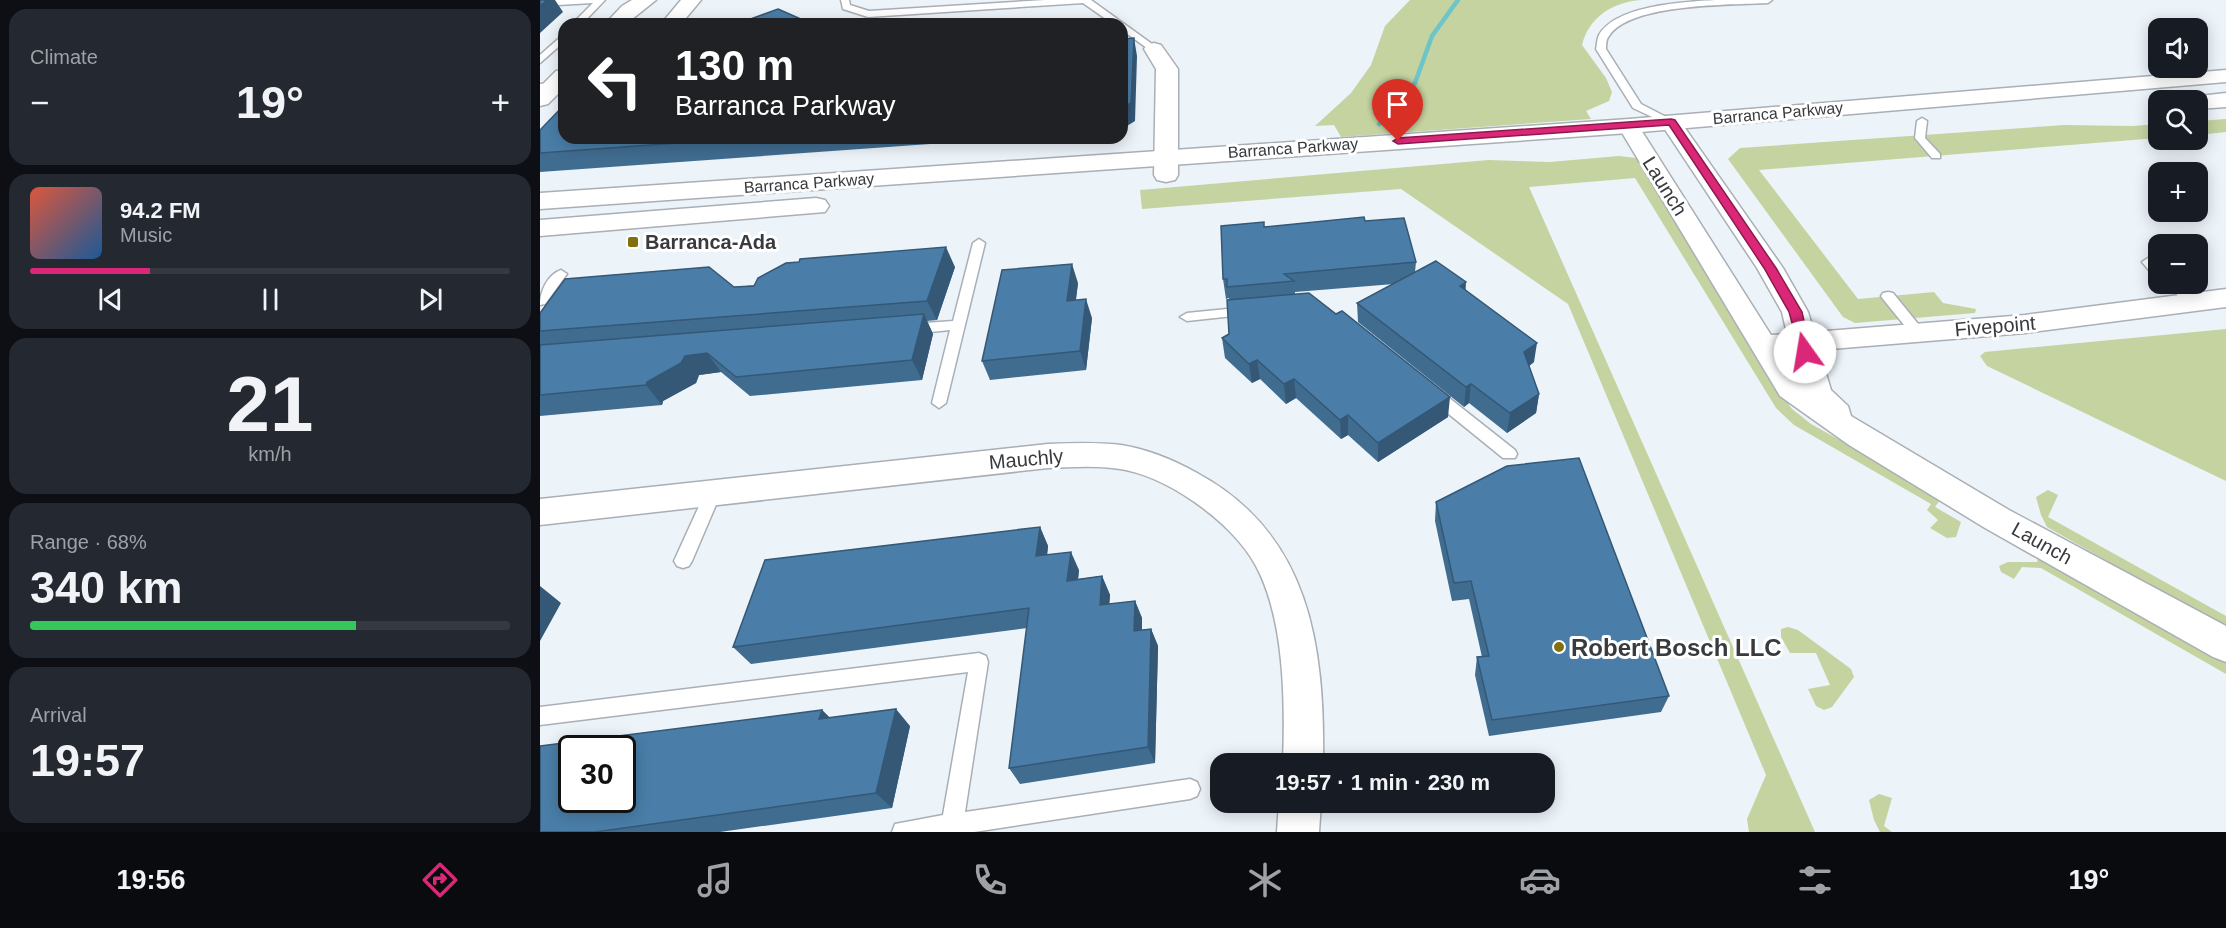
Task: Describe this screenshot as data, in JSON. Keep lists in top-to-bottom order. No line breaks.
{"streets":{"main road":["Barranca Parkway"],"street":["Launch","Fivepoint","Mauchly"]},"crossings":[["Barranca Parkway","Launch"],["Launch","Fivepoint"]],"places":{"transit":["Barranca-Ada"],"other":["Robert Bosch LLC"]},"page":{"tile":["Climate",["21","km/h"],["Range · 68%","340 km"],["Arrival","19:57"]],"map_buttons":["+","−"],"turn":["130 m","Barranca Parkway"],"heat":["−","19°","+"],"song":["94.2 FM","Music"],"limit":"30","trip":"19:57 · 1 min · 230 m","tabs":["19:56","19°"]}}
